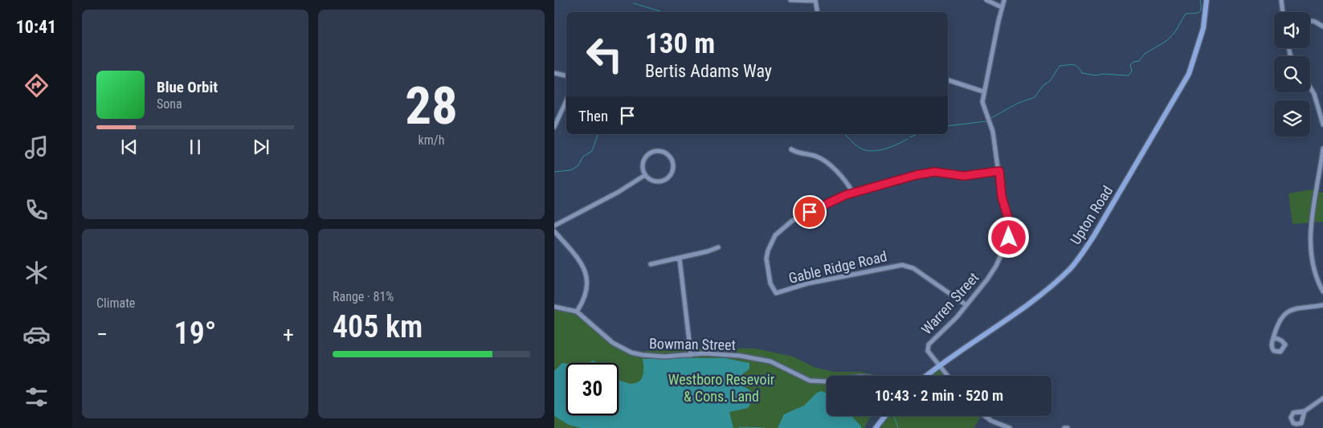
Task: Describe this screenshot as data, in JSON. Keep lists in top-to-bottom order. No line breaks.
{"streets":{"main road":["Upton Road"],"street":["Gable Ridge Road","Warren Street","Bowman Street"]},"crossings":[["Upton Road","Warren Street"],["Gable Ridge Road","Warren Street"]],"parks":["Westboro Resevoir & Cons. Land"],"page":{"tabs":"10:41","tile":[["28","km/h"],"Climate",["Range · 81%","405 km"]],"turn":["130 m","Bertis Adams Way"],"song":["Blue Orbit","Sona"],"then":"Then","heat":["−","19°","+"],"limit":"30","trip":"10:43 · 2 min · 520 m"}}
